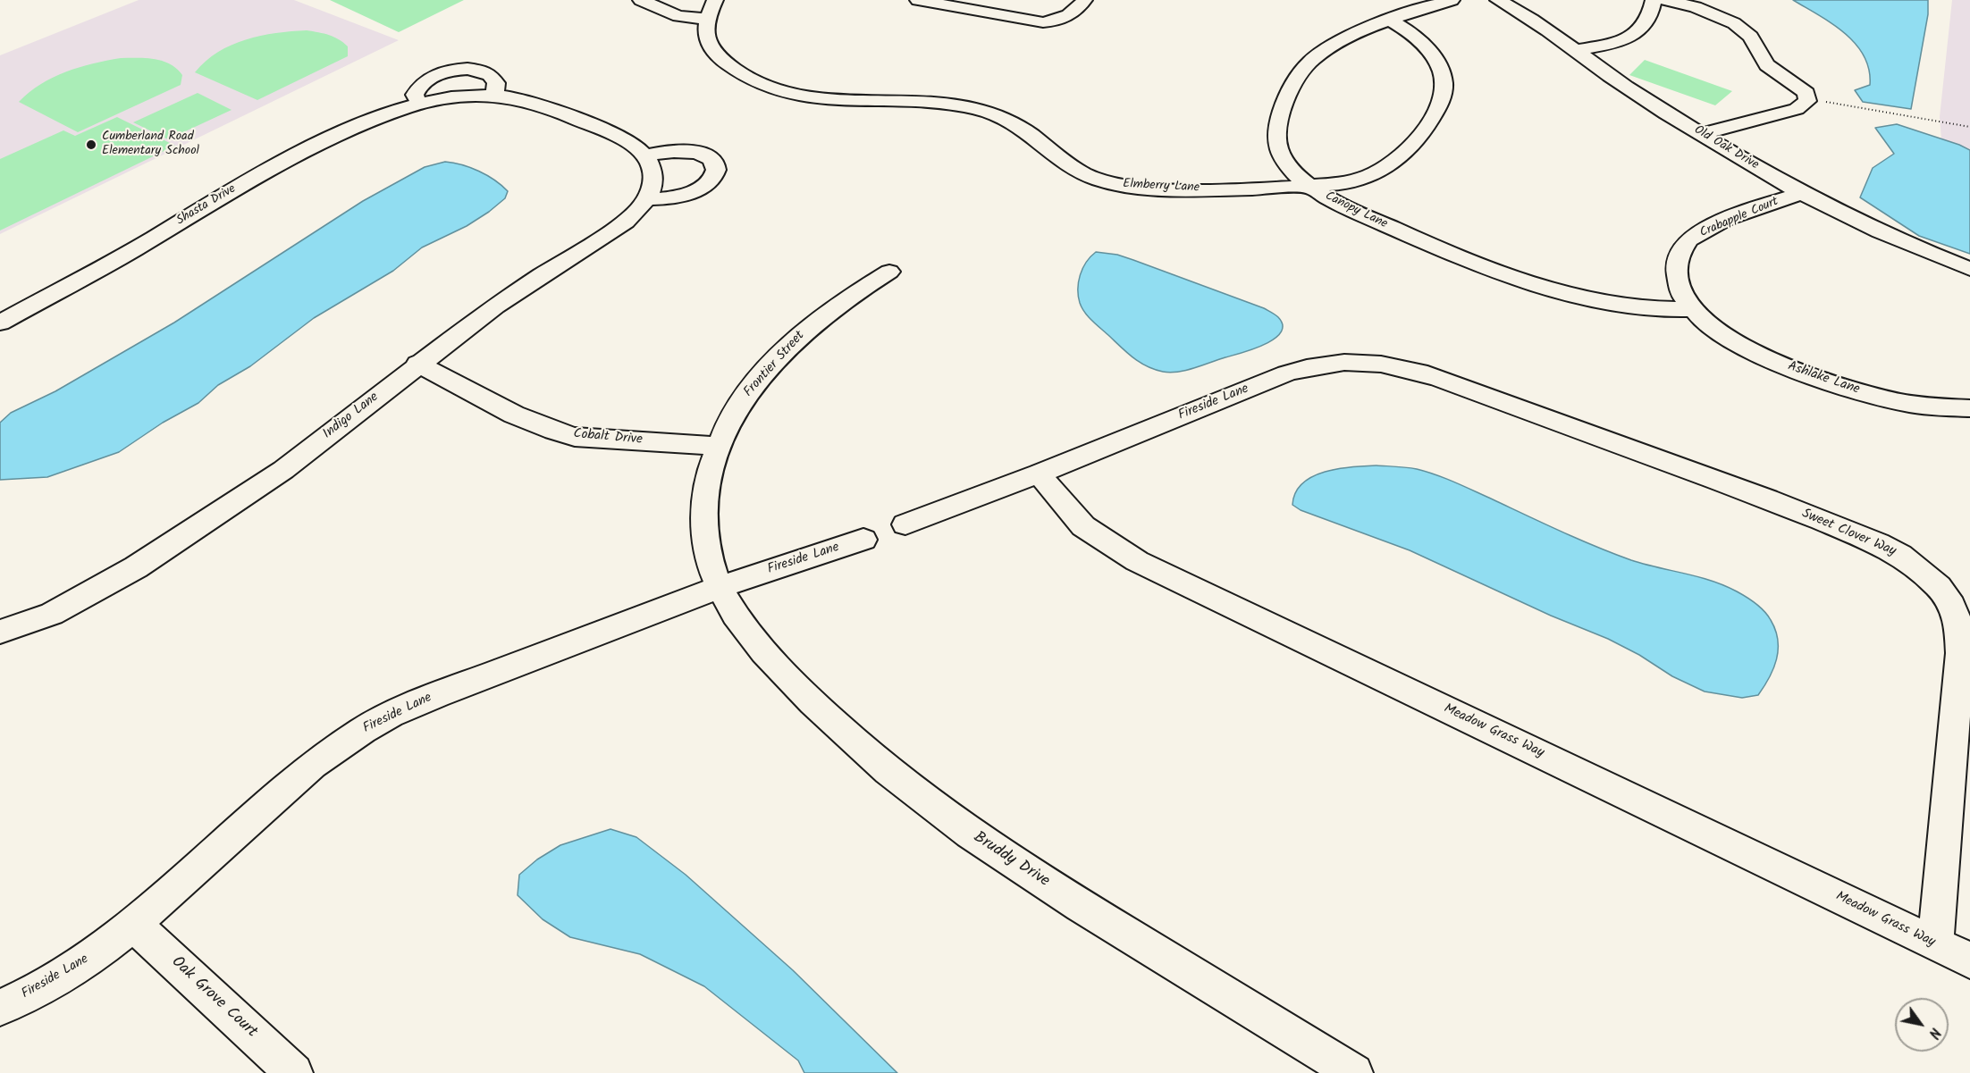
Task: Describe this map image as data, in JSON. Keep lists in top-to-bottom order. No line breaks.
{"streets":{"street":["Old Oak Drive","Elmberry Lane","Shasta Drive","Canopy Lane","Crabapple Court","Frontier Street","Ashlake Lane","Fireside Lane","Indigo Lane","Cobalt Drive","Sweet Clover Way","Meadow Grass Way","Bruddy Drive","Oak Grove Court"]},"crossings":[["Old Oak Drive","Crabapple Court"],["Elmberry Lane","Canopy Lane"],["Shasta Drive","Indigo Lane"],["Canopy Lane","Crabapple Court"],["Canopy Lane","Ashlake Lane"],["Crabapple Court","Ashlake Lane"],["Frontier Street","Fireside Lane"],["Frontier Street","Cobalt Drive"],["Frontier Street","Bruddy Drive"],["Fireside Lane","Sweet Clover Way"],["Fireside Lane","Meadow Grass Way"],["Fireside Lane","Bruddy Drive"],["Fireside Lane","Oak Grove Court"],["Indigo Lane","Cobalt Drive"],["Sweet Clover Way","Meadow Grass Way"]],"places":["Cumberland Road Elementary School"],"north":"bottom right"}
